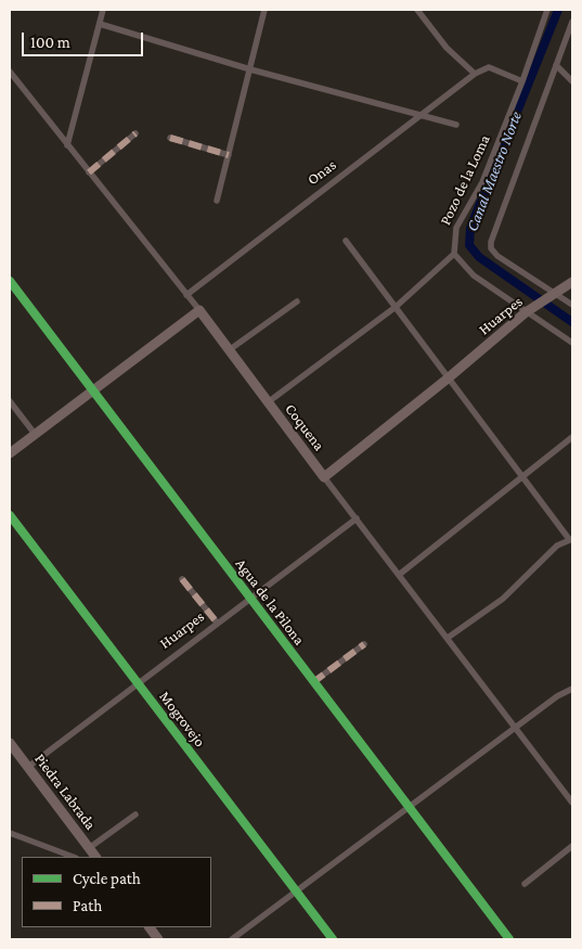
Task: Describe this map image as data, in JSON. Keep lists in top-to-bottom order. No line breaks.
{"streets":{"main road":["Huarpes","Coquena","Piedra Labrada"],"street":["Onas","Pozo de la Loma","Agua de la Pilona","Mogrovejo"]},"crossings":[["Onas","Coquena"],["Huarpes","Coquena"],["Huarpes","Agua de la Pilona"],["Huarpes","Mogrovejo"],["Huarpes","Piedra Labrada"]],"water":["Canal Maestro Norte"],"legend":["Cycle path","Path"],"scale_bar":"100 m"}
